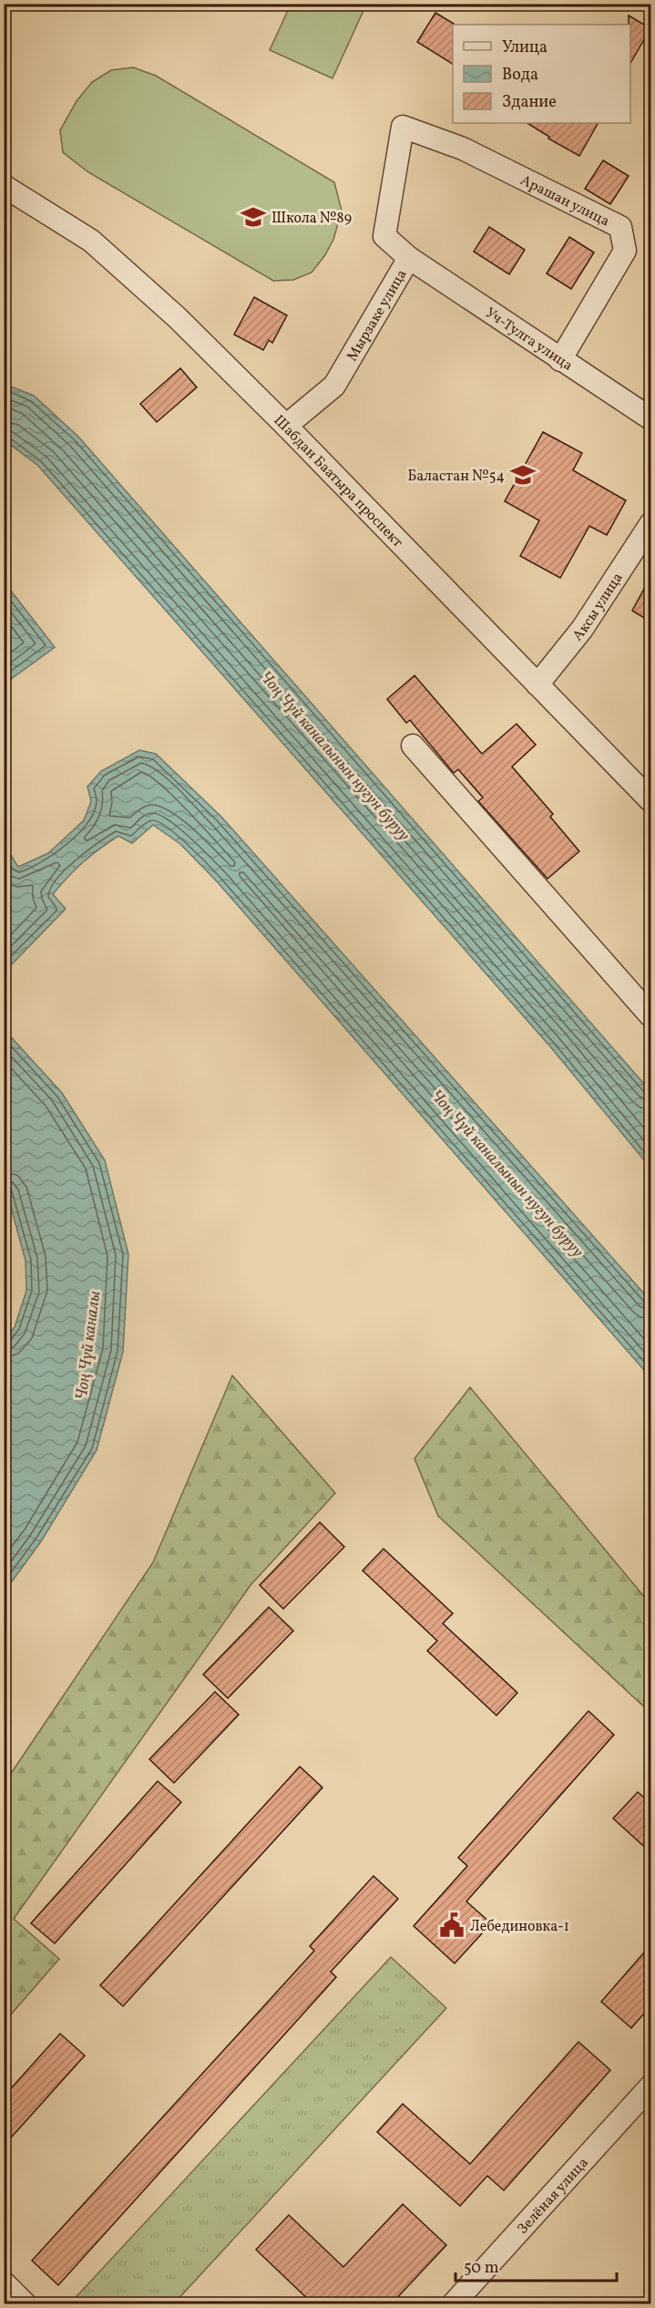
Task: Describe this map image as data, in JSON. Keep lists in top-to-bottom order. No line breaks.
{"streets":{"street":["Арашан улица","Мырзаке улица","Уч-Тулга улица","Шабдан Баатыра проспект","Аксы улица","Зелёная улица"]},"crossings":[["Арашан улица","Мырзаке улица"],["Арашан улица","Уч-Тулга улица"],["Мырзаке улица","Уч-Тулга улица"],["Мырзаке улица","Шабдан Баатыра проспект"],["Шабдан Баатыра проспект","Аксы улица"]],"water":["Чоң Чүй каналынын нугун буруу","Чоң Чүй каналы"],"places":{"school or university":["Школа №89","Баластан №54"],"public building":["Лебединовка-1"]},"legend":["Улица","Вода","Здание"],"scale_bar":"50 m"}
